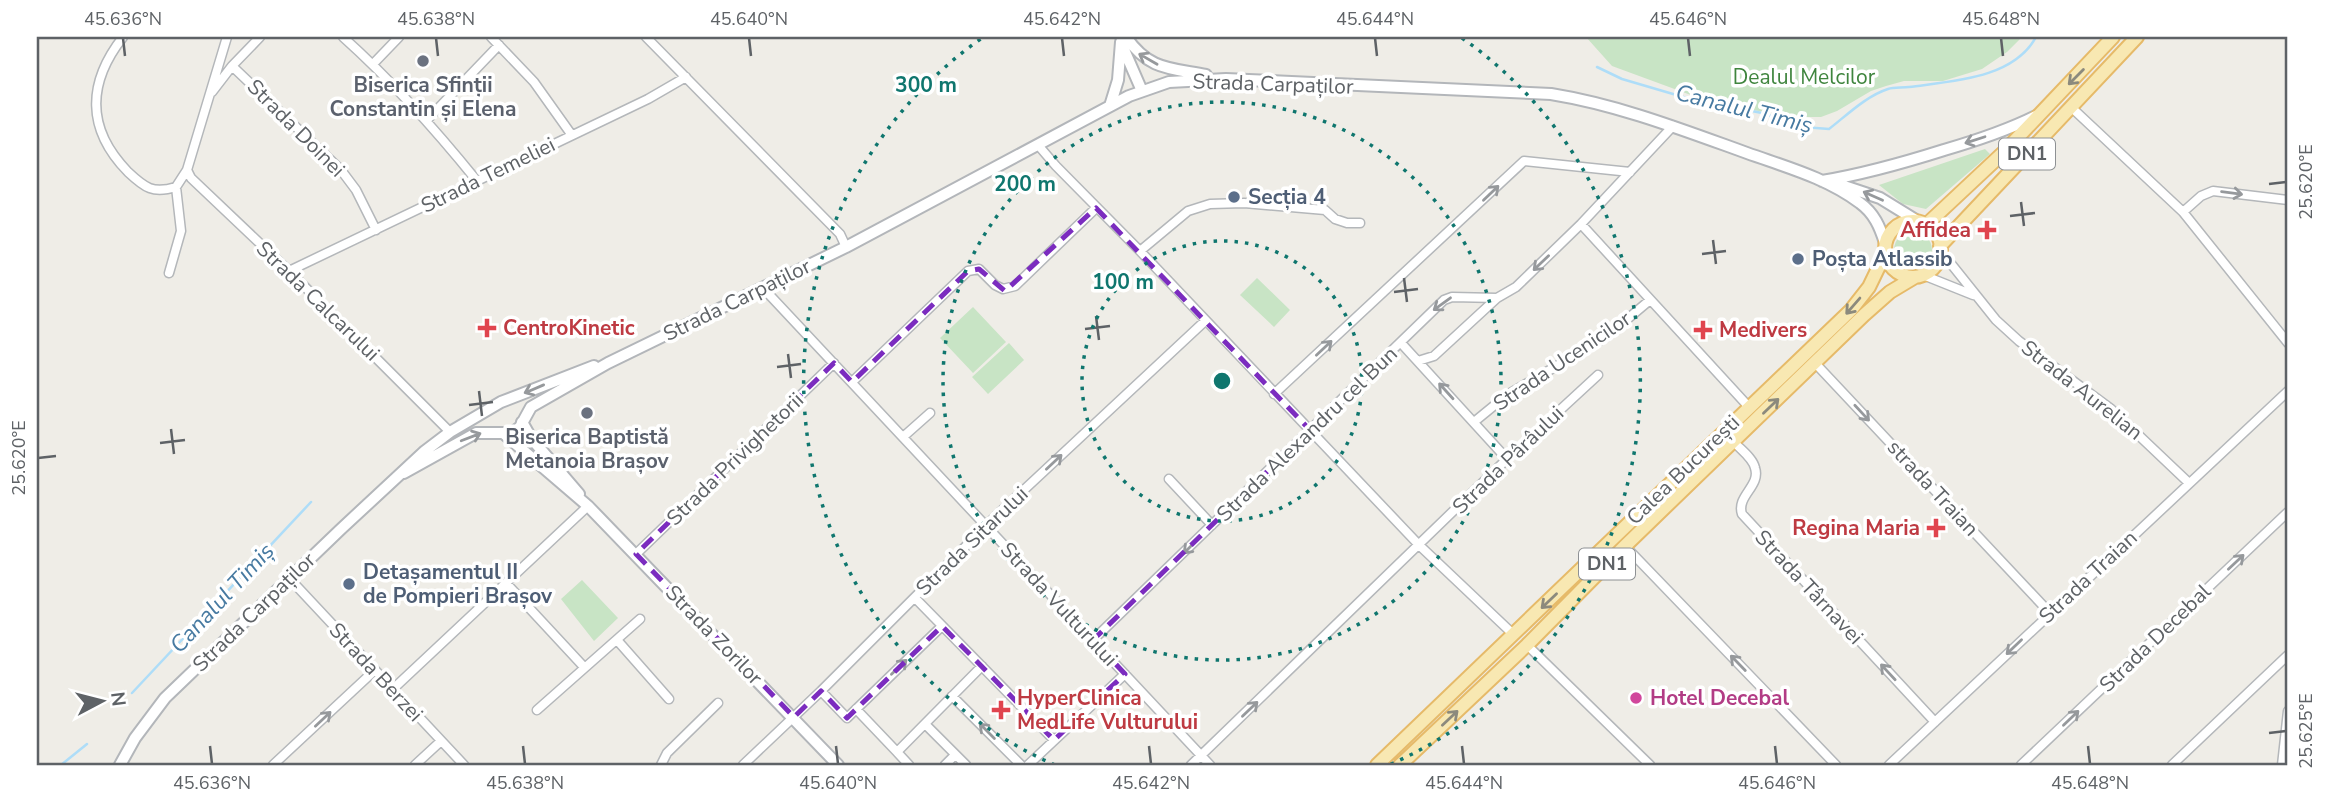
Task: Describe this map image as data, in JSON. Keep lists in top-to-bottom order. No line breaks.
{"streets":{"main road":["Strada Carpaților","DN1","Calea București","Strada Zorilor"],"street":["Strada Doinei","Strada Temeliei","Strada Calcarului","Strada Ucenicilor","Strada Aurelian","Strada Alexandru cel Bun","Strada Privighetorii","Strada Pârâului","strada Traian","Strada Sitarului","Strada Traian","Strada Târnavei","Strada Vulturului","Strada Decebal","Strada Berzei"]},"crossings":[["Strada Carpaților","DN1"],["Strada Carpaților","Strada Calcarului"],["Strada Carpaților","Strada Aurelian"],["Strada Carpaților","Strada Alexandru cel Bun"],["Strada Carpaților","Calea București"],["Strada Carpaților","Strada Vulturului"],["Strada Carpaților","Strada Zorilor"],["Strada Carpaților","Strada Berzei"],["Strada Doinei","Strada Temeliei"],["DN1","Strada Aurelian"],["DN1","Calea București"],["Strada Temeliei","Strada Calcarului"],["Strada Aurelian","Calea București"],["Strada Aurelian","Strada Traian"],["Strada Alexandru cel Bun","Strada Vulturului"],["Strada Privighetorii","Strada Vulturului"],["Strada Privighetorii","Strada Zorilor"],["Strada Pârâului","Strada Vulturului"],["Calea București","strada Traian"],["Calea București","Strada Târnavei"],["strada Traian","Strada Traian"],["Strada Sitarului","Strada Vulturului"],["Strada Sitarului","Strada Zorilor"],["Strada Traian","Strada Târnavei"]],"one_way":["Strada Pârâului","strada Traian","Strada Târnavei","Strada Decebal"],"water":["Canalul Timiș"],"parks":["Dealul Melcilor"],"places":{"other":["Biserica Sfinții Constantin și Elena","Secția 4","Poșta Atlassib","Biserica Baptistă Metanoia Brașov","Detașamentul II de Pompieri Brașov","Hotel Decebal"],"health":["Affidea","CentroKinetic","Medivers","Regina Maria","HyperClinica MedLife Vulturului"]},"north":"right","coordinates":["45.636°N","45.638°N","45.640°N","45.642°N","45.644°N","45.646°N","45.648°N","25.620°E","25.625°E"],"rings":["300 m","200 m","100 m"]}
